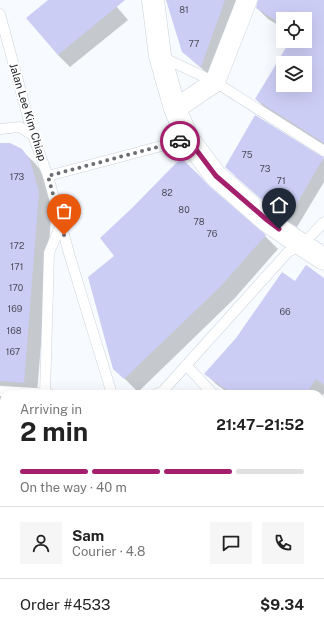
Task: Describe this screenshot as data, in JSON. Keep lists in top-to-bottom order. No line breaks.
{"streets":{"lane":["Jalan Lee Kim Chiap"]},"house_numbers":["81","77","75","73","173","71","82","80","78","76","172","171","170","169","66","168","167"],"page":{"heading":["2 min","Arriving in","21:47–21:52"],"panel":["Sam","Courier · 4.8","Order #4533","$9.34"],"bar":"On the way · 40 m"}}
